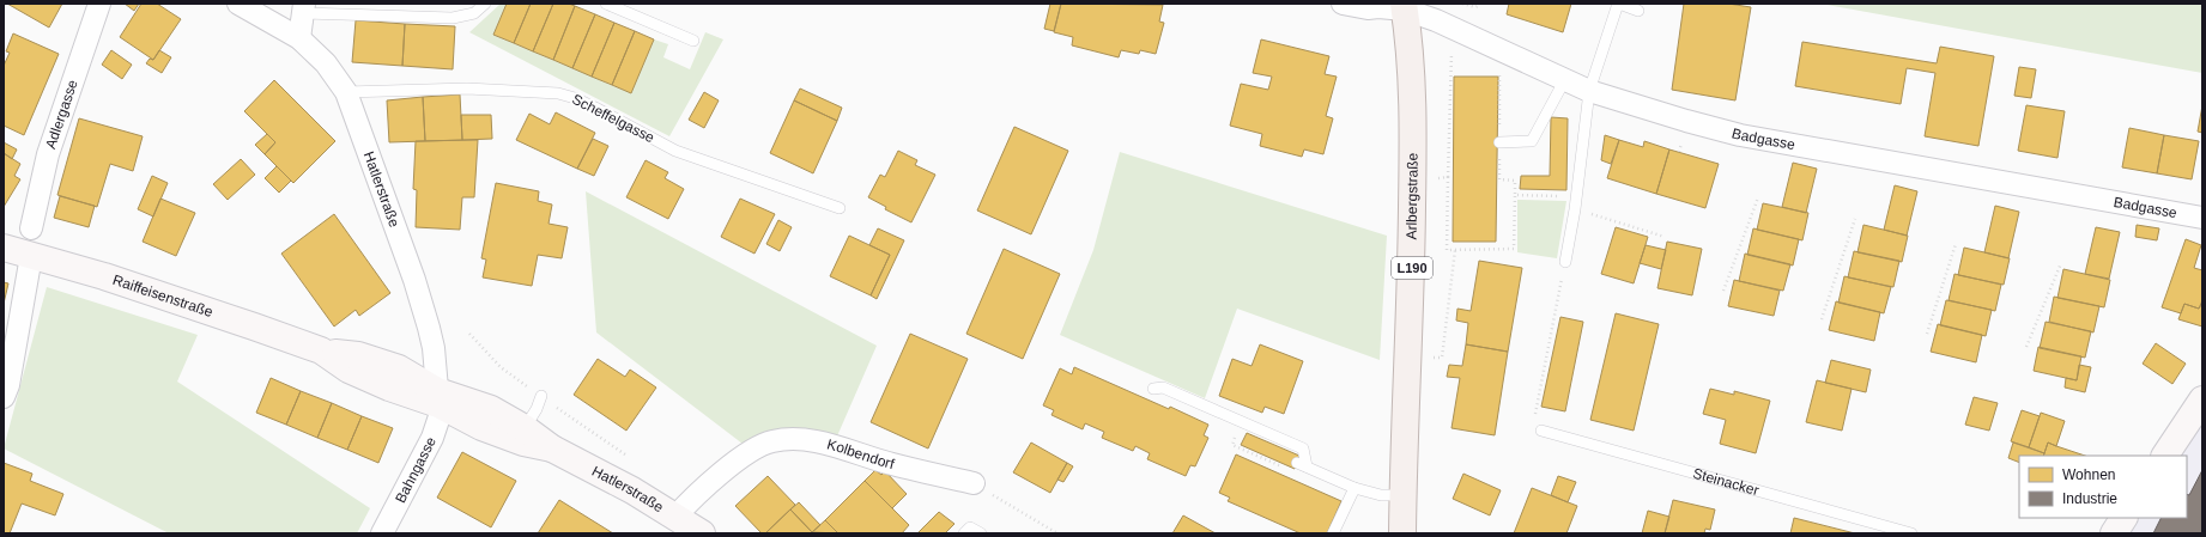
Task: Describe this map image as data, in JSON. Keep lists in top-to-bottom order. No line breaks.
{"streets":{"main road":["Arlbergstraße","L190"],"street":["Adlergasse","Badgasse","Hatlerstraße","Raiffeisenstraße","Kolbendorf","Bahngasse"],"lane":["Scheffelgasse","Steinacker"]},"crossings":[["Scheffelgasse","Hatlerstraße"],["Badgasse","Arlbergstraße"],["Hatlerstraße","Raiffeisenstraße"],["Hatlerstraße","Kolbendorf"],["Hatlerstraße","Bahngasse"],["Raiffeisenstraße","Bahngasse"]],"legend":["Wohnen","Industrie"]}
